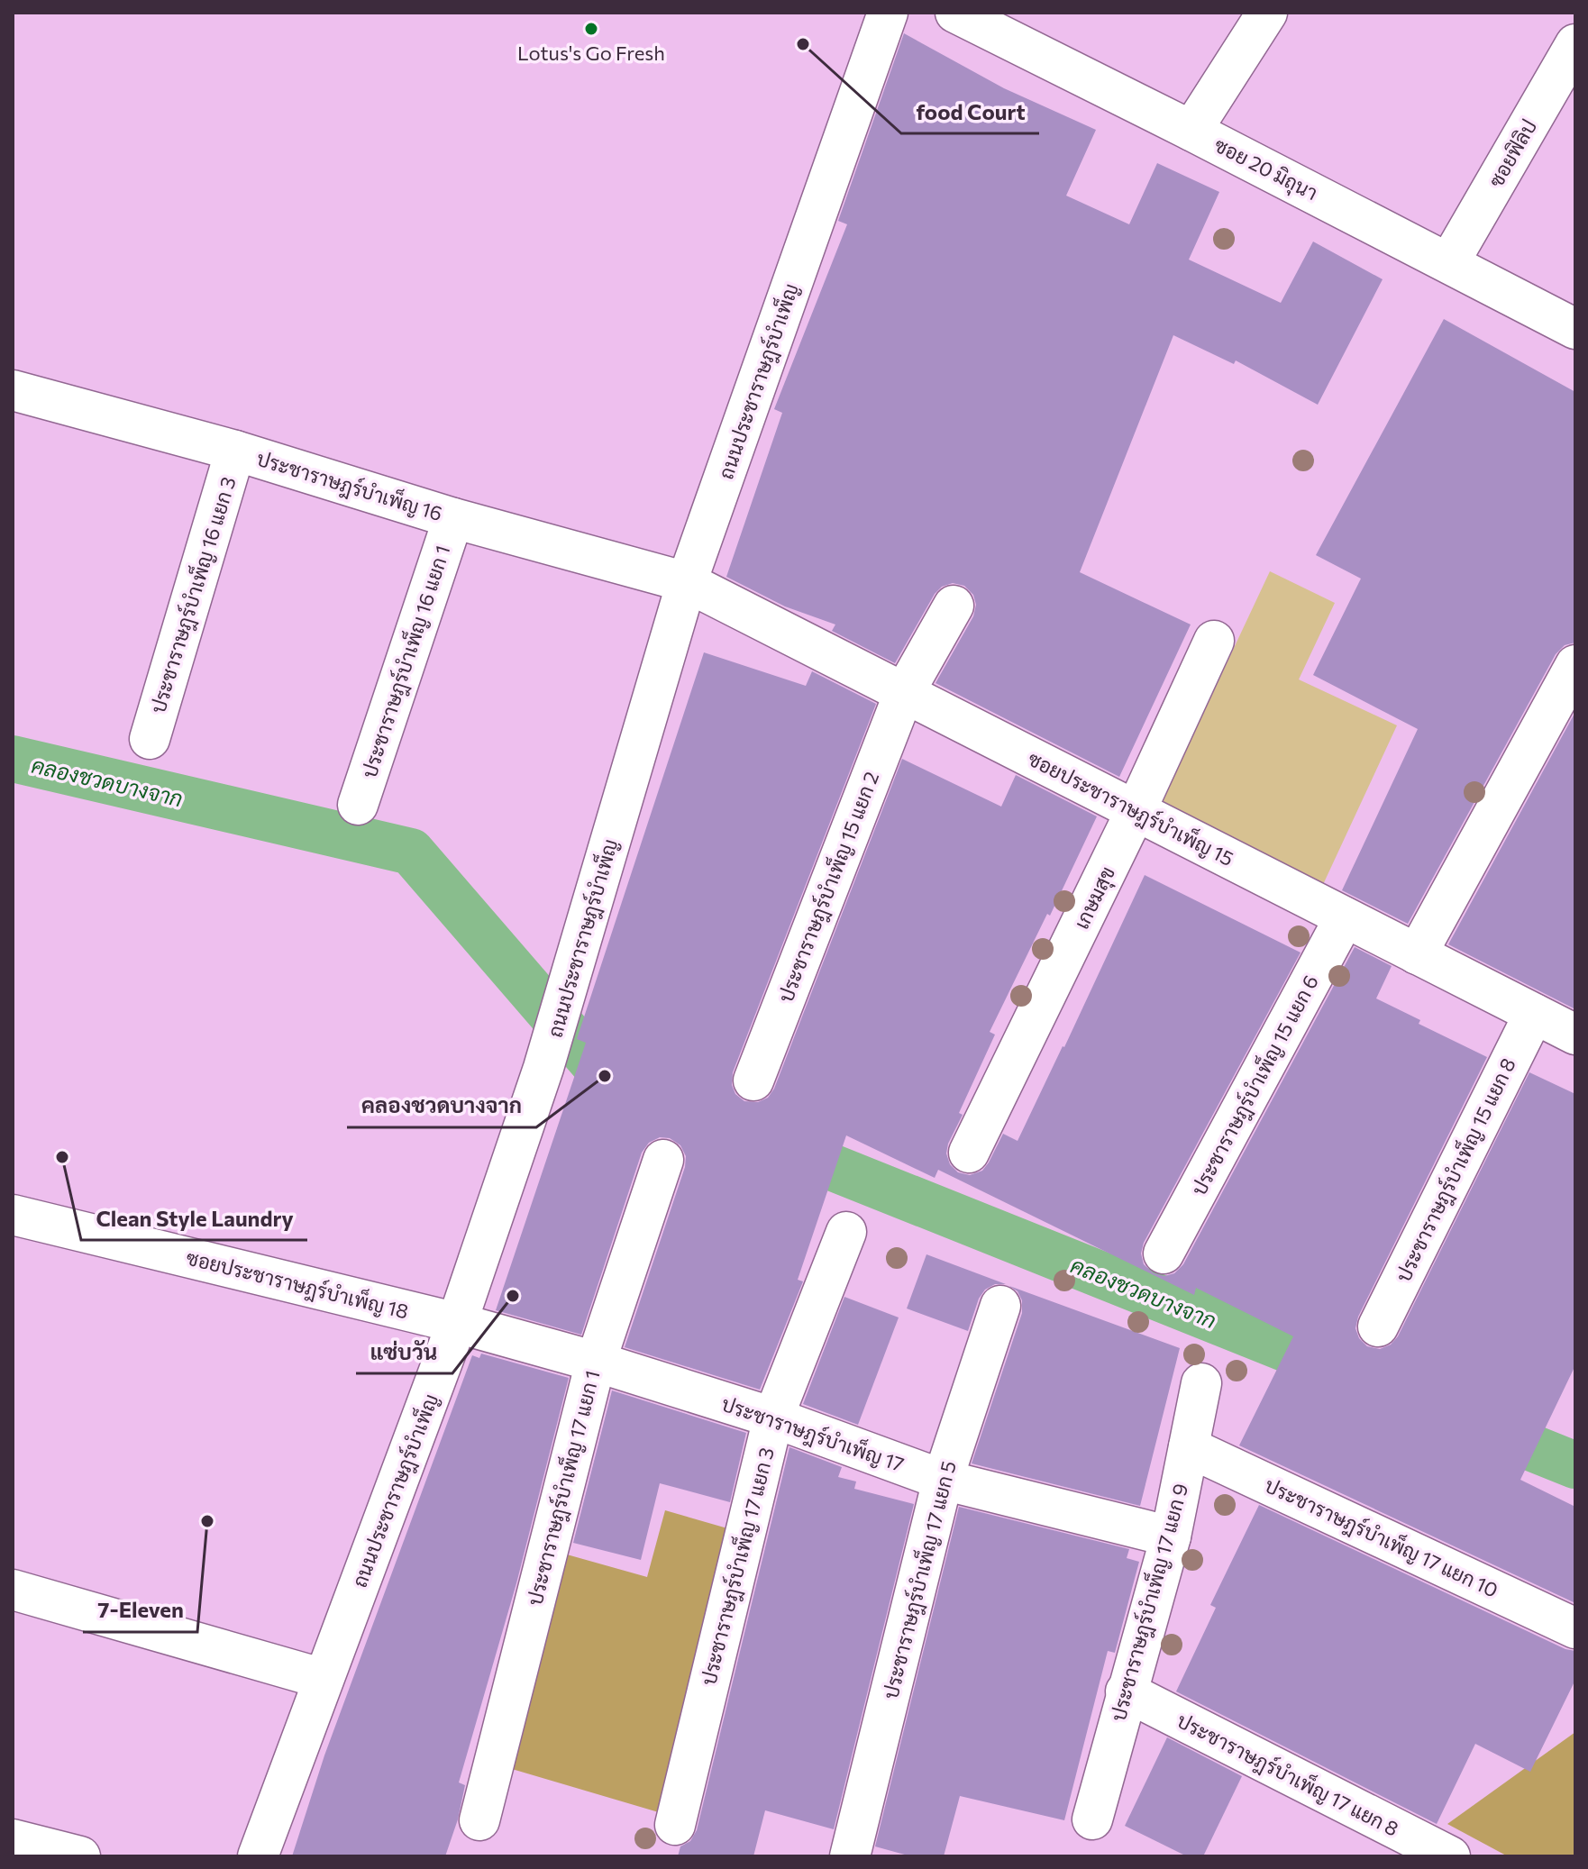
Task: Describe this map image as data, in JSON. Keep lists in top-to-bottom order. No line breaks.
{"streets":{"street":["ซอยฟิลิป","ซอย 20 มิถุนา","ถนนประชาราษฎร์บำเพ็ญ","ประชาราษฎร์บำเพ็ญ 16","ประชาราษฎร์บำเพ็ญ 16 แยก 3","ประชาราษฎร์บำเพ็ญ 16 แยก 1","ซอยประชาราษฎร์บำเพ็ญ 15","ประชาราษฎร์บำเพ็ญ 15 แยก 2","เกษมสุข","ประชาราษฎร์บำเพ็ญ 15 แยก 6","ประชาราษฎร์บำเพ็ญ 15 แยก 8","ซอยประชาราษฎร์บำเพ็ญ 18","ประชาราษฎร์บำเพ็ญ 17","ประชาราษฎร์บำเพ็ญ 17 แยก 1","ประชาราษฎร์บำเพ็ญ 17 แยก 10","ประชาราษฎร์บำเพ็ญ 17 แยก 3","ประชาราษฎร์บำเพ็ญ 17 แยก 5","ประชาราษฎร์บำเพ็ญ 17 แยก 9","ประชาราษฎร์บำเพ็ญ 17 แยก 8"]},"crossings":[["ซอยฟิลิป","ซอย 20 มิถุนา"],["ถนนประชาราษฎร์บำเพ็ญ","ประชาราษฎร์บำเพ็ญ 16"],["ถนนประชาราษฎร์บำเพ็ญ","ซอยประชาราษฎร์บำเพ็ญ 15"],["ถนนประชาราษฎร์บำเพ็ญ","ซอยประชาราษฎร์บำเพ็ญ 18"],["ถนนประชาราษฎร์บำเพ็ญ","ประชาราษฎร์บำเพ็ญ 17"],["ประชาราษฎร์บำเพ็ญ 16","ประชาราษฎร์บำเพ็ญ 16 แยก 3"],["ประชาราษฎร์บำเพ็ญ 16","ประชาราษฎร์บำเพ็ญ 16 แยก 1"],["ประชาราษฎร์บำเพ็ญ 16","ซอยประชาราษฎร์บำเพ็ญ 15"],["ซอยประชาราษฎร์บำเพ็ญ 15","ประชาราษฎร์บำเพ็ญ 15 แยก 2"],["ซอยประชาราษฎร์บำเพ็ญ 15","เกษมสุข"],["ซอยประชาราษฎร์บำเพ็ญ 15","ประชาราษฎร์บำเพ็ญ 15 แยก 6"],["ซอยประชาราษฎร์บำเพ็ญ 15","ประชาราษฎร์บำเพ็ญ 15 แยก 8"],["ซอยประชาราษฎร์บำเพ็ญ 18","ประชาราษฎร์บำเพ็ญ 17"],["ประชาราษฎร์บำเพ็ญ 17","ประชาราษฎร์บำเพ็ญ 17 แยก 1"],["ประชาราษฎร์บำเพ็ญ 17","ประชาราษฎร์บำเพ็ญ 17 แยก 3"],["ประชาราษฎร์บำเพ็ญ 17","ประชาราษฎร์บำเพ็ญ 17 แยก 5"],["ประชาราษฎร์บำเพ็ญ 17","ประชาราษฎร์บำเพ็ญ 17 แยก 9"],["ประชาราษฎร์บำเพ็ญ 17 แยก 10","ประชาราษฎร์บำเพ็ญ 17 แยก 9"],["ประชาราษฎร์บำเพ็ญ 17 แยก 9","ประชาราษฎร์บำเพ็ญ 17 แยก 8"]],"water":["คลองชวดบางจาก"],"places":["Lotus's Go Fresh","food Court","คลองชวดบางจาก","Clean Style Laundry","แซ่บวัน","7-Eleven"]}
